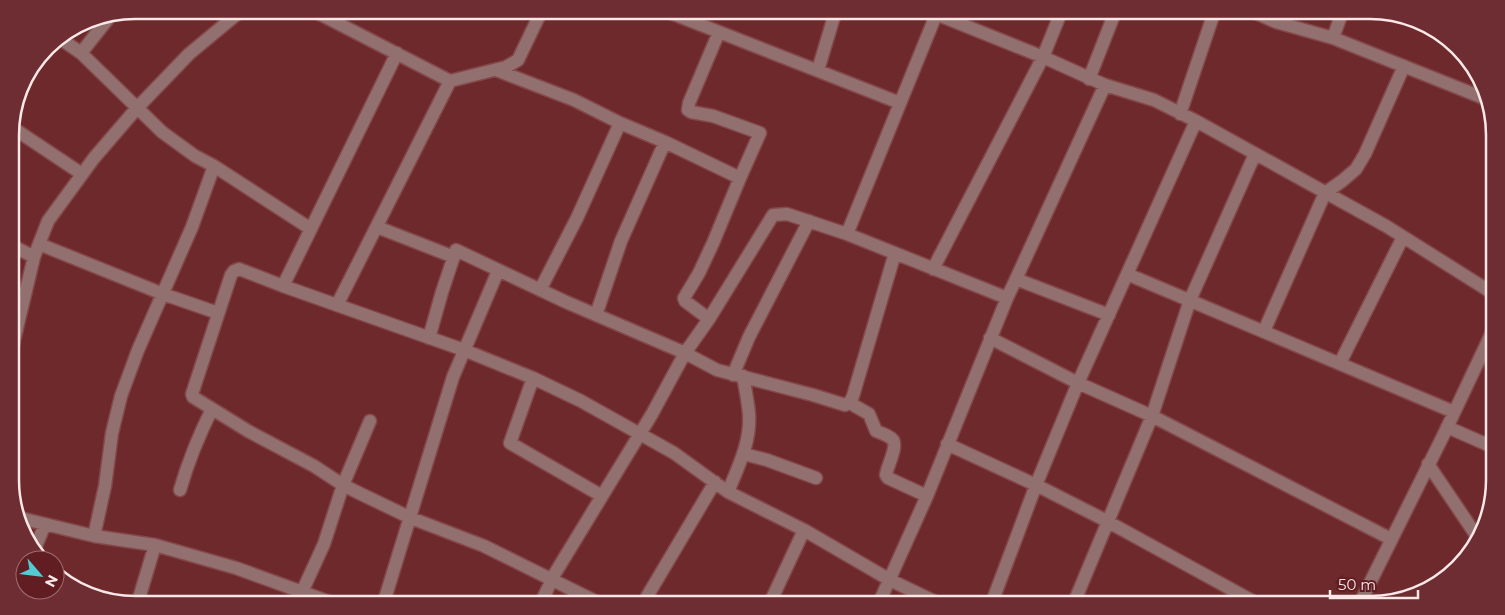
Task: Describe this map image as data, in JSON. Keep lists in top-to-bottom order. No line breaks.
{"scale_bar":"50 m","north":"bottom right"}
